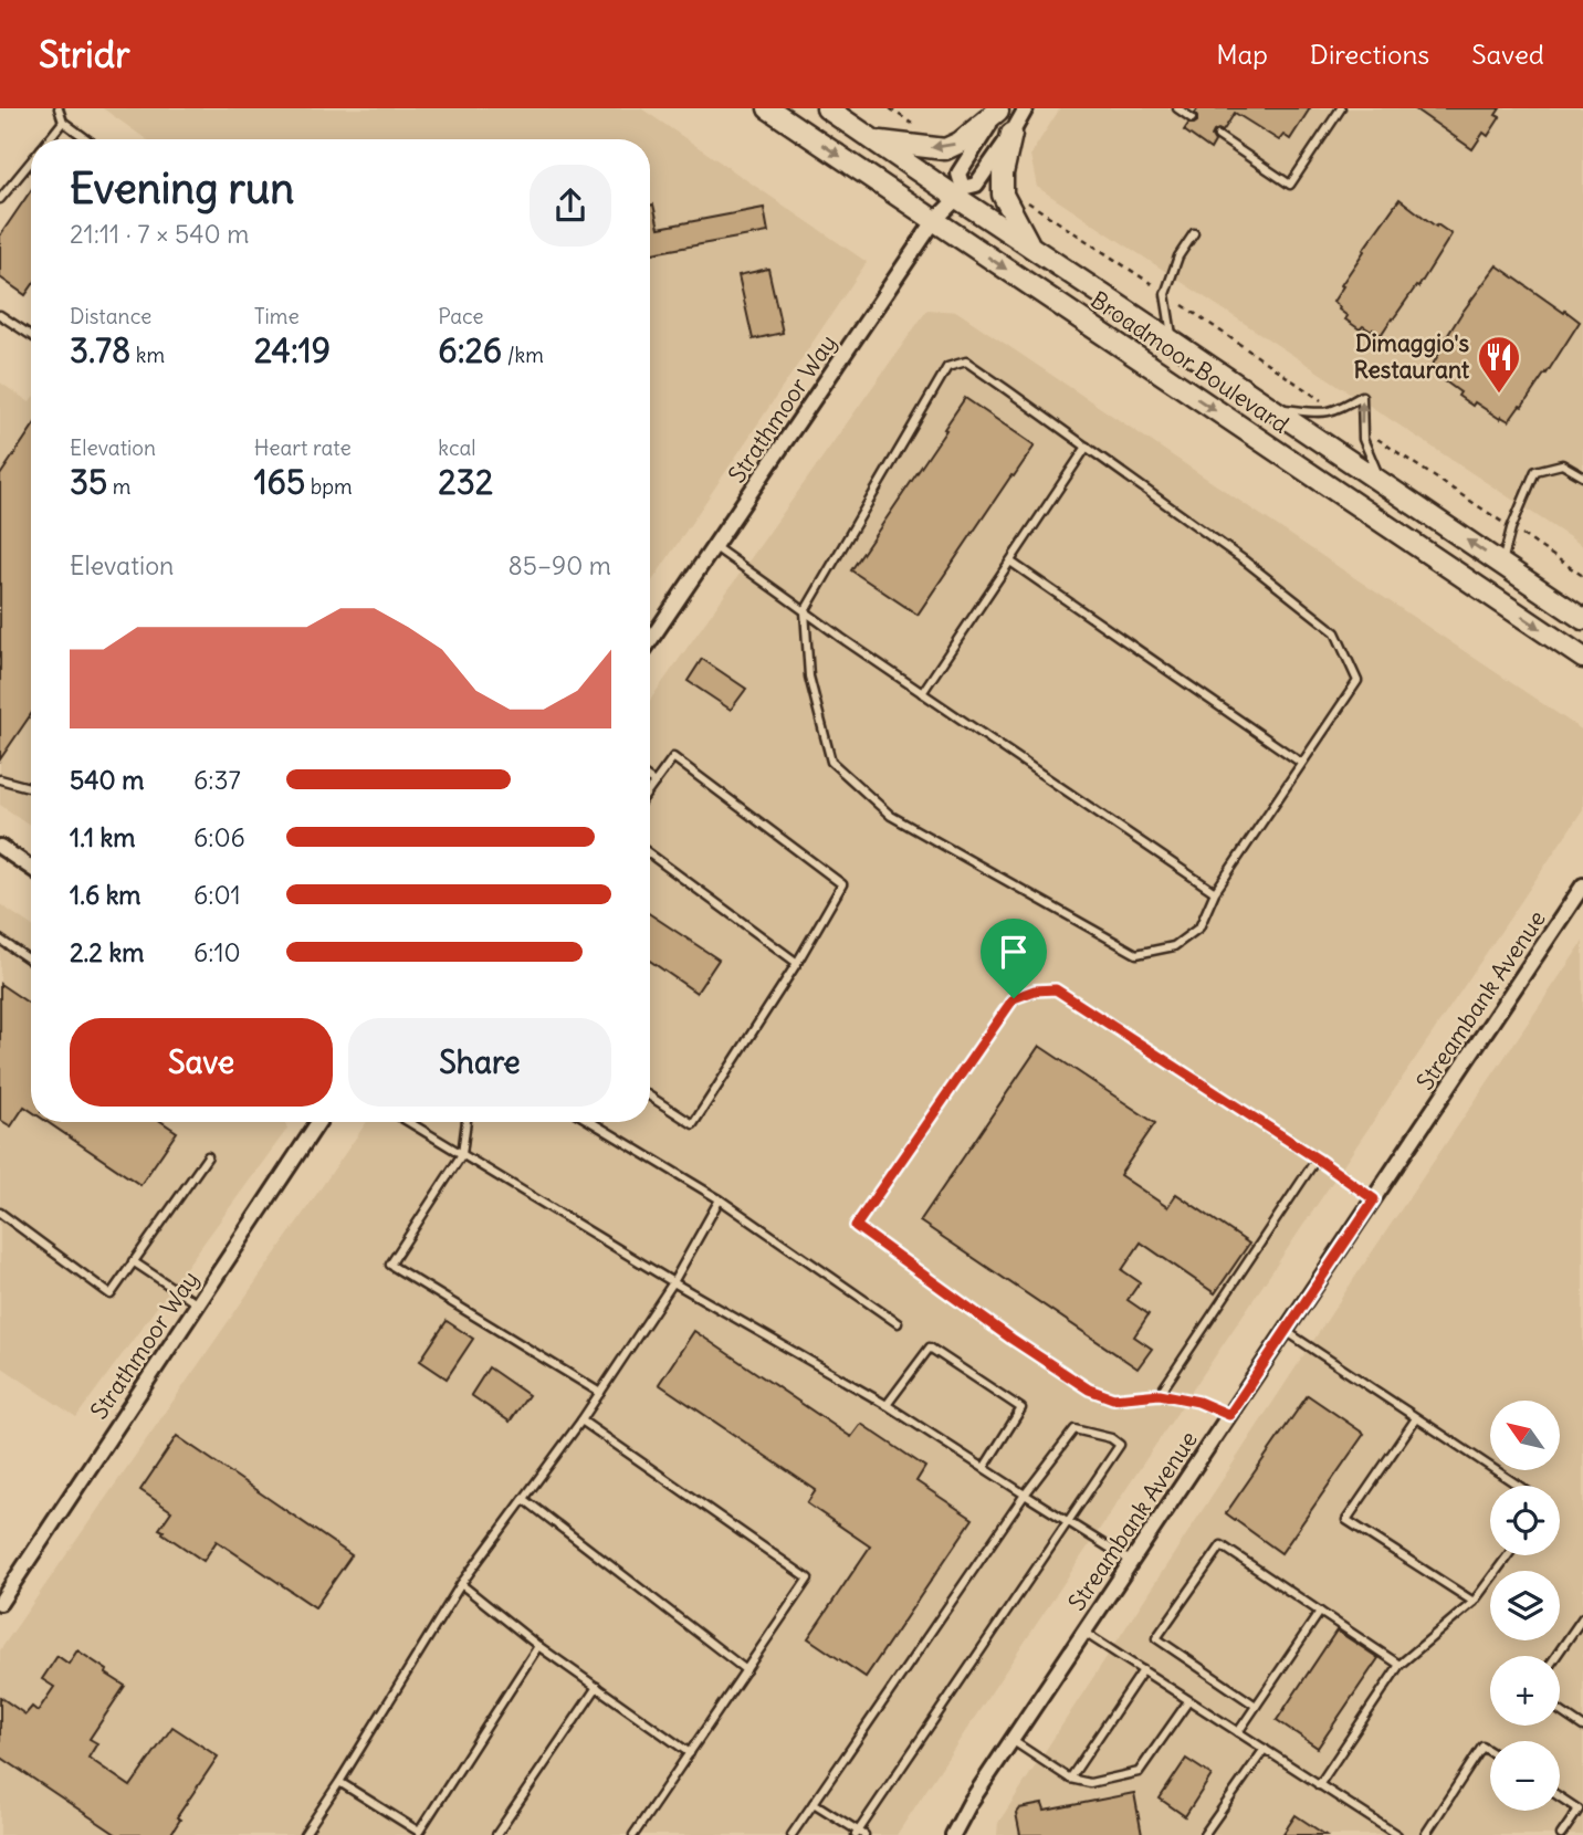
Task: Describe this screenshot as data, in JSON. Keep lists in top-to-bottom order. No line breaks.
{"streets":{"main road":["Broadmoor Boulevard"],"street":["Strathmoor Way","Streambank Avenue"]},"crossings":[["Broadmoor Boulevard","Strathmoor Way"]],"places":{"restaurant":["Dimaggio's Restaurant"]},"north":"top left","page":{"header":"Stridr","nav":["Map","Directions","Saved"],"heading":["Evening run","21:11 · 7 × 540 m"],"stats":[["Distance","3.78 km"],["Time","24:19"],["Pace","6:26 /km"],["Elevation","35 m"],["Heart rate","165 bpm"],["kcal","232"]],"chart":["Elevation","85–90 m"],"list":[{"name":"540 m","note":"6:37"},{"name":"1.1 km","note":"6:06"},{"name":"1.6 km","note":"6:01"},{"name":"2.2 km","note":"6:10"}],"buttons":["Save","Share"],"map_buttons":["+","−"]}}
